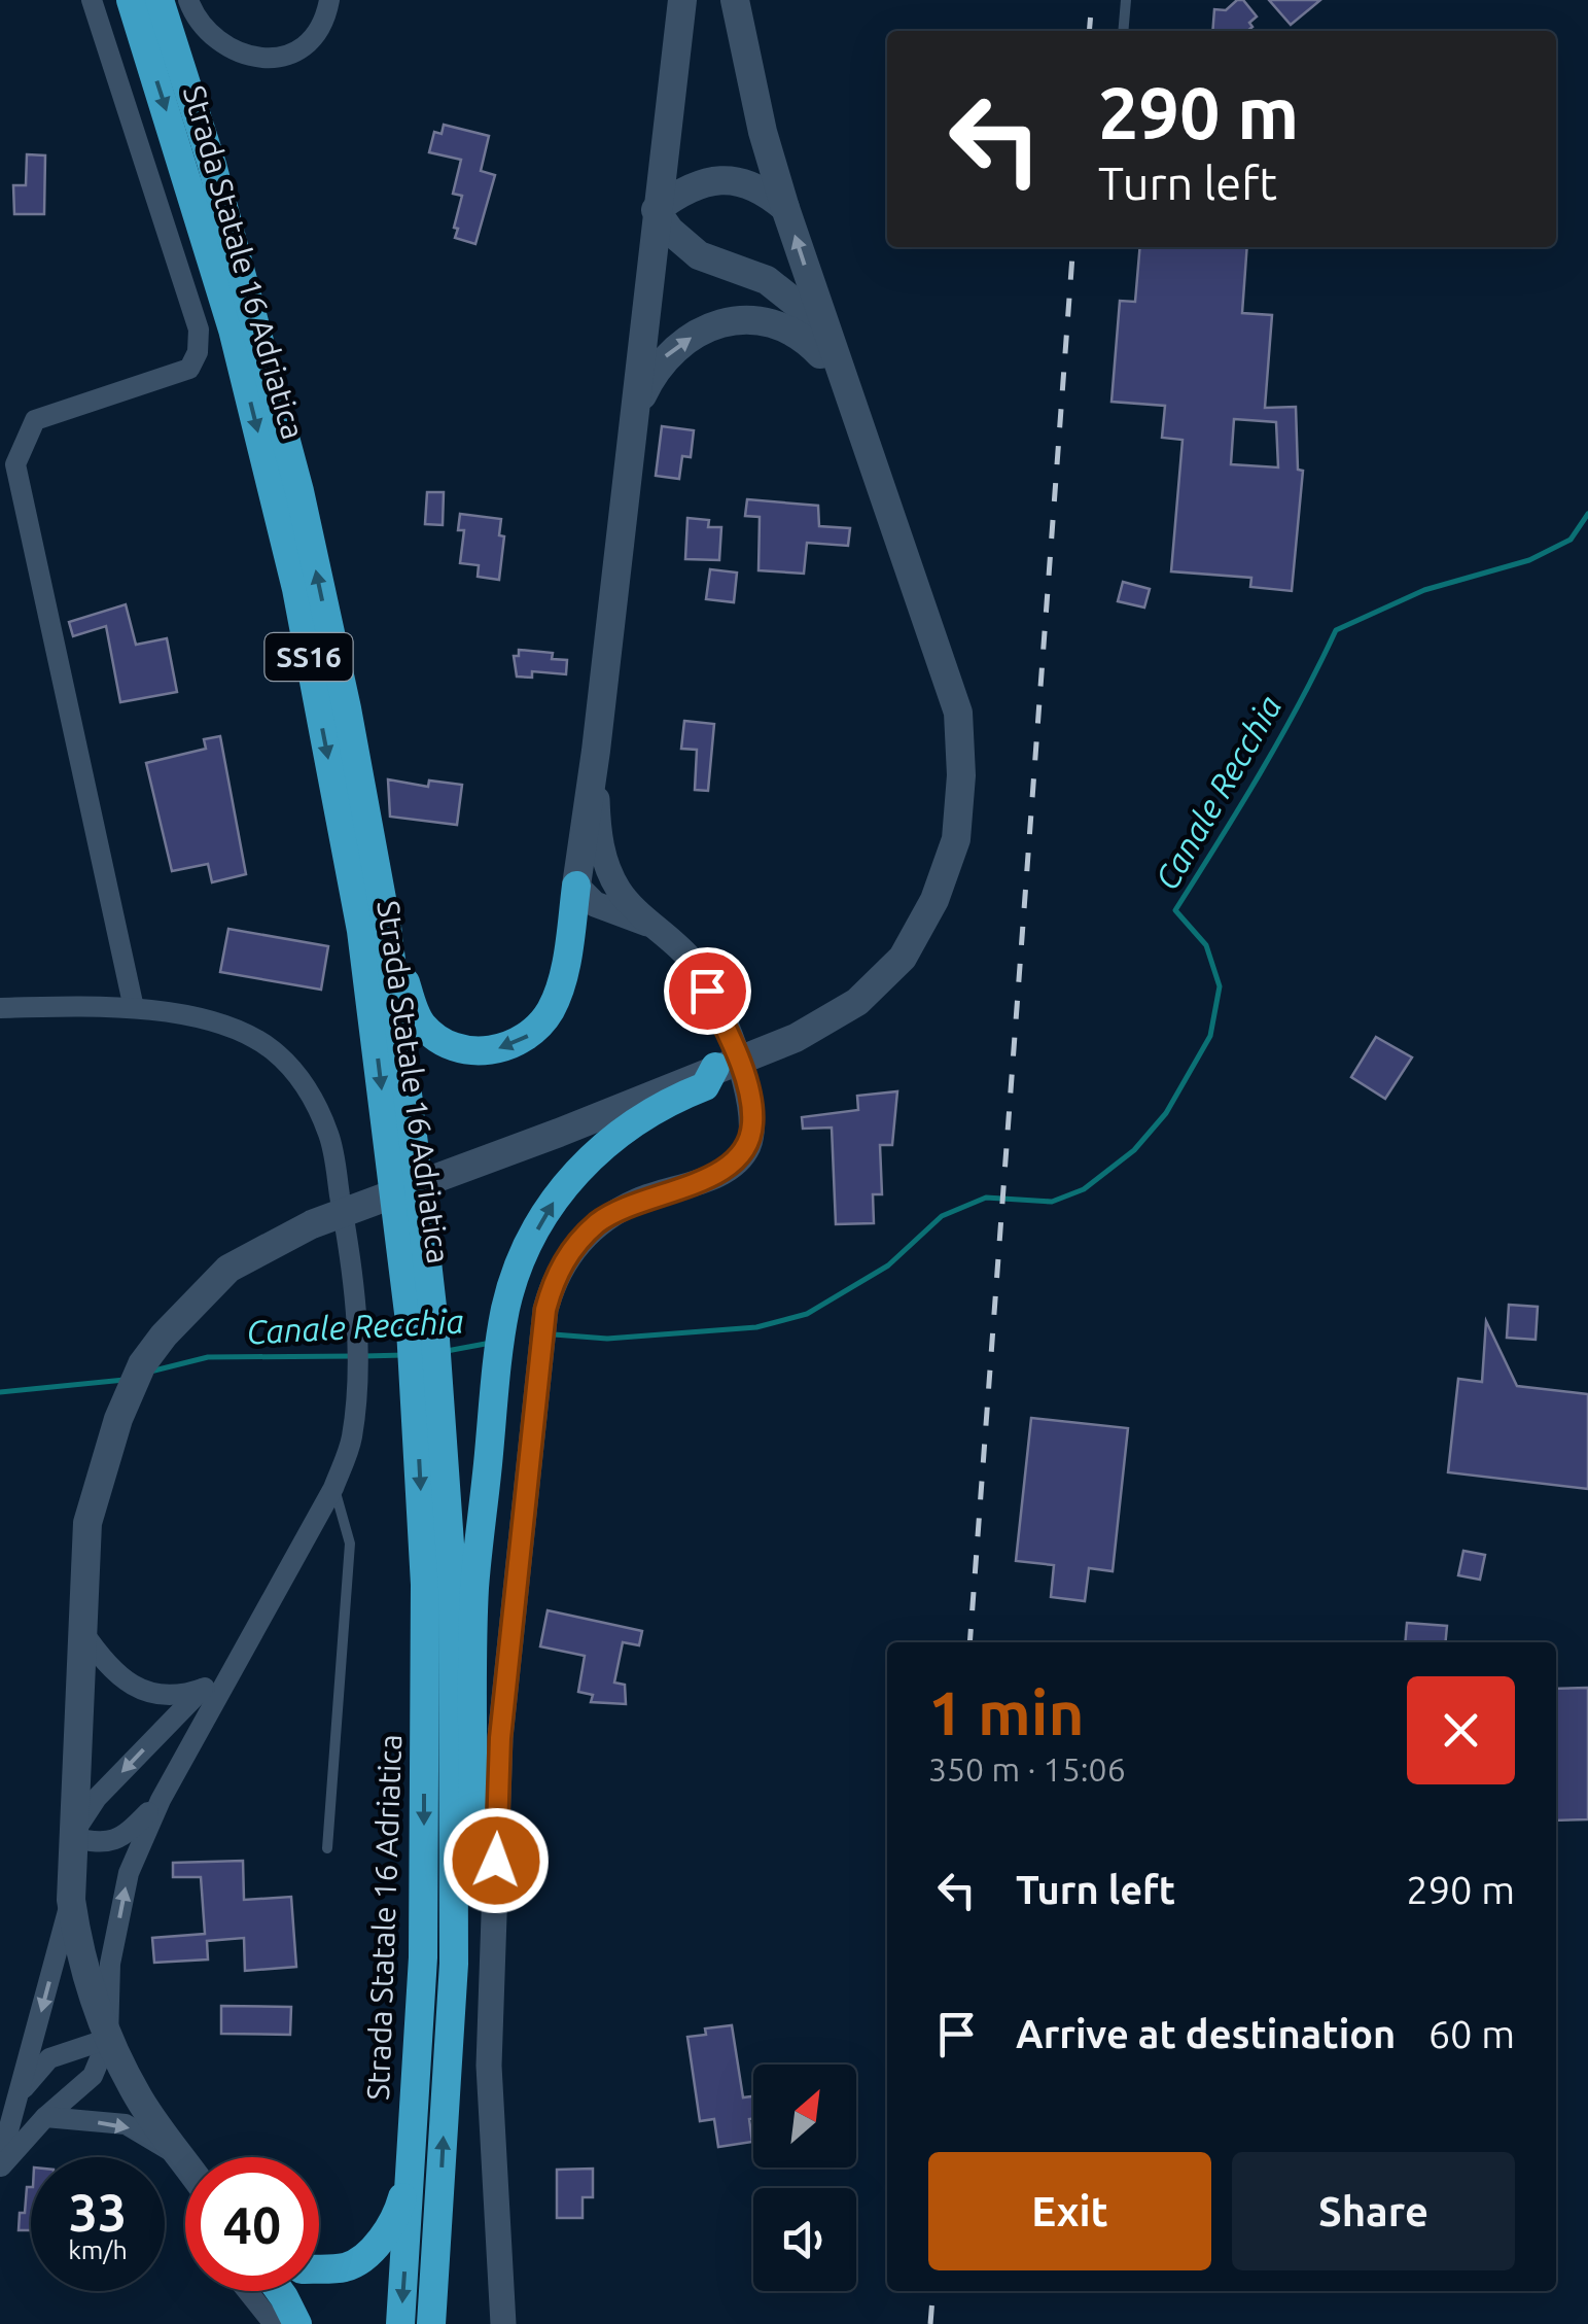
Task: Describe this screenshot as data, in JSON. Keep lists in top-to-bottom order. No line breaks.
{"streets":{"highway":["Strada Statale 16 Adriatica","SS16"]},"water":["Canale Recchia"],"north":"top right","page":{"turn":["290 m","Turn left"],"heading":["1 min","350 m · 15:06"],"list":[{"name":"Turn left","value":"290 m"},{"name":"Arrive at destination","value":"60 m"}],"buttons":["Exit","Share"],"speed":"33 km/h","limit":"40"}}
